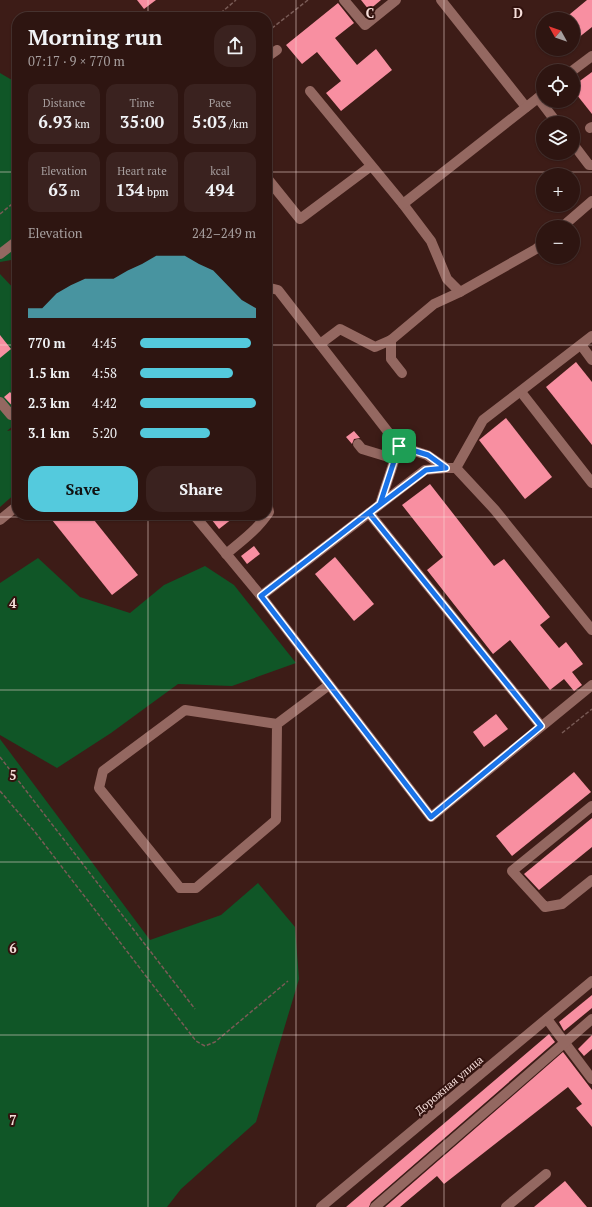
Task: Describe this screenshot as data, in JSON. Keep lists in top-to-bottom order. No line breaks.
{"streets":{"street":["Дорожная улица"]},"north":"top left","page":{"map_buttons":["+","−"],"heading":["Morning run","07:17 · 9 × 770 m"],"stats":[["Distance","6.93 km"],["Time","35:00"],["Pace","5:03 /km"],["Elevation","63 m"],["Heart rate","134 bpm"],["kcal","494"]],"chart":["Elevation","242–249 m"],"list":[{"name":"770 m","note":"4:45"},{"name":"1.5 km","note":"4:58"},{"name":"2.3 km","note":"4:42"},{"name":"3.1 km","note":"5:20"}],"buttons":["Save","Share"]},"grid":{"columns":["C","D"],"rows":["4","5","6","7"]}}
